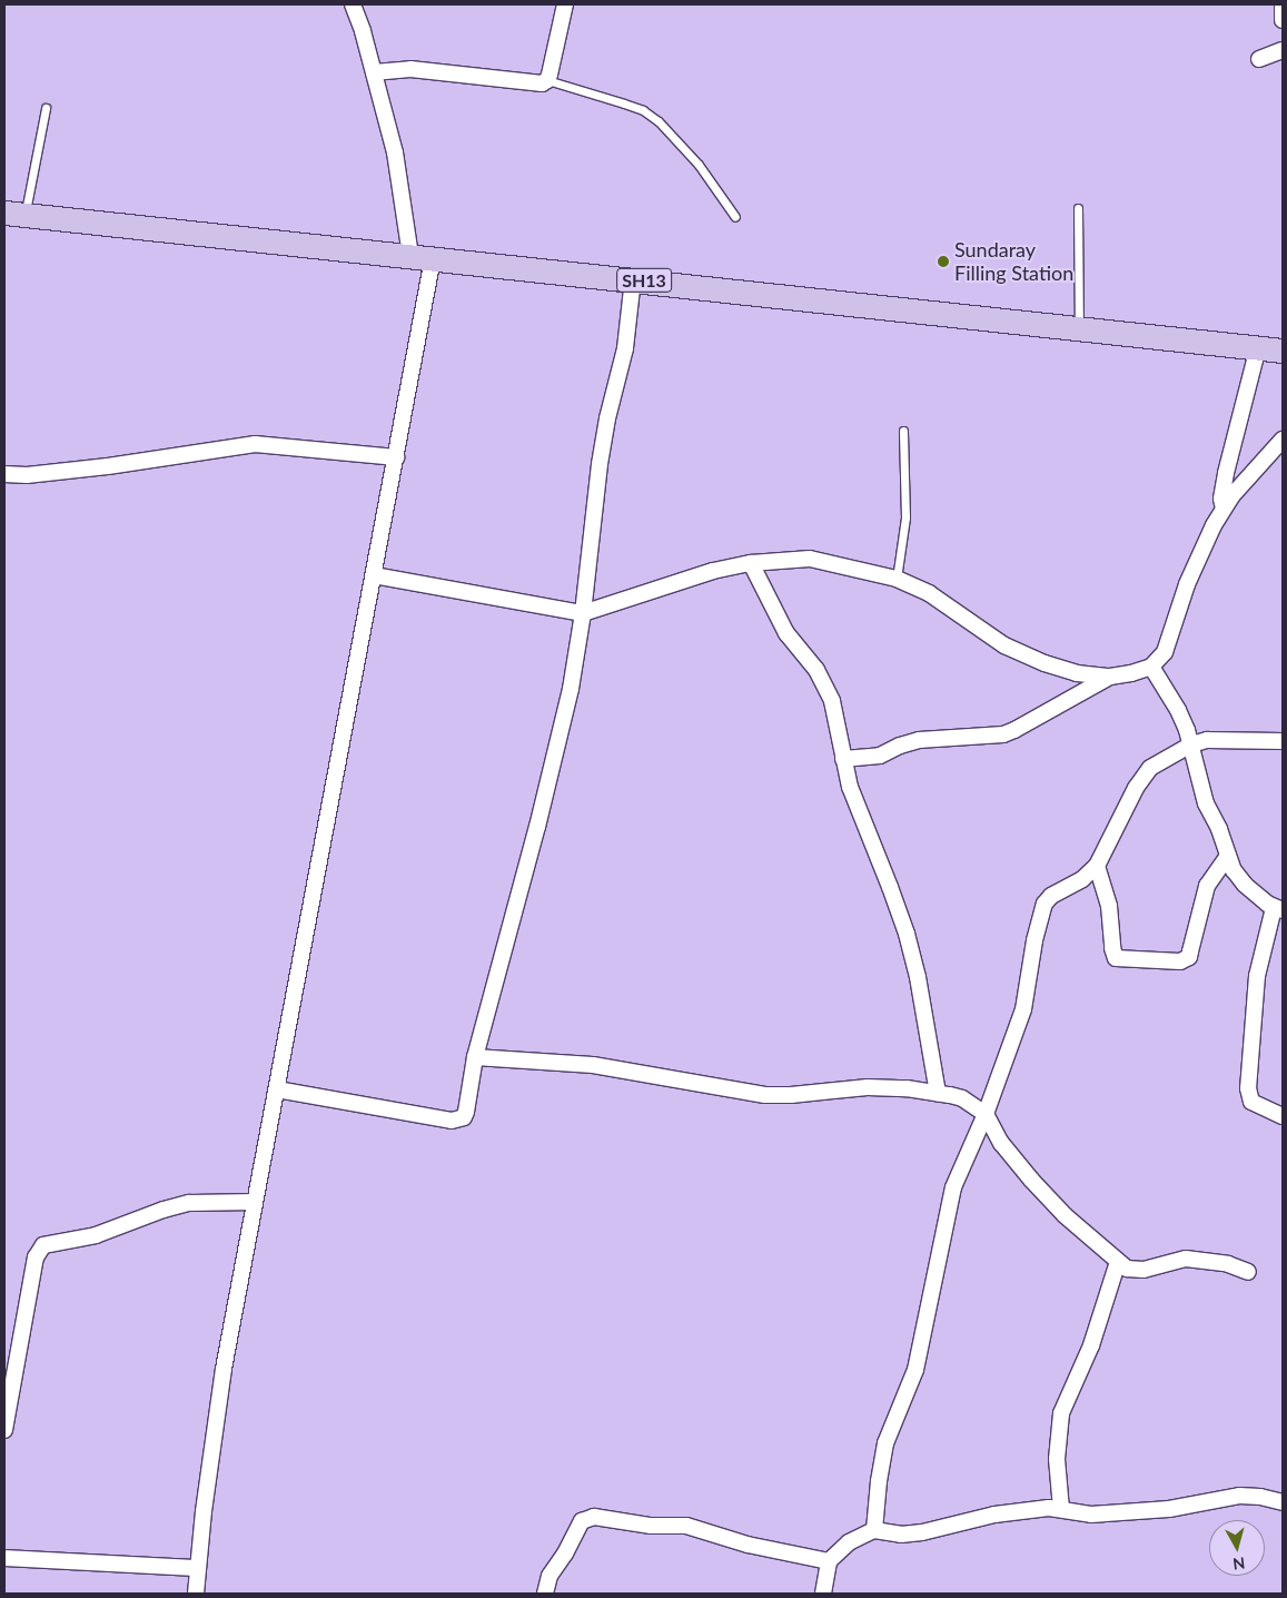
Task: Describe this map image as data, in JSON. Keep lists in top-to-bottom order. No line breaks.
{"streets":{"main road":["SH13"]},"places":["Sundaray Filling Station"],"north":"bottom"}
